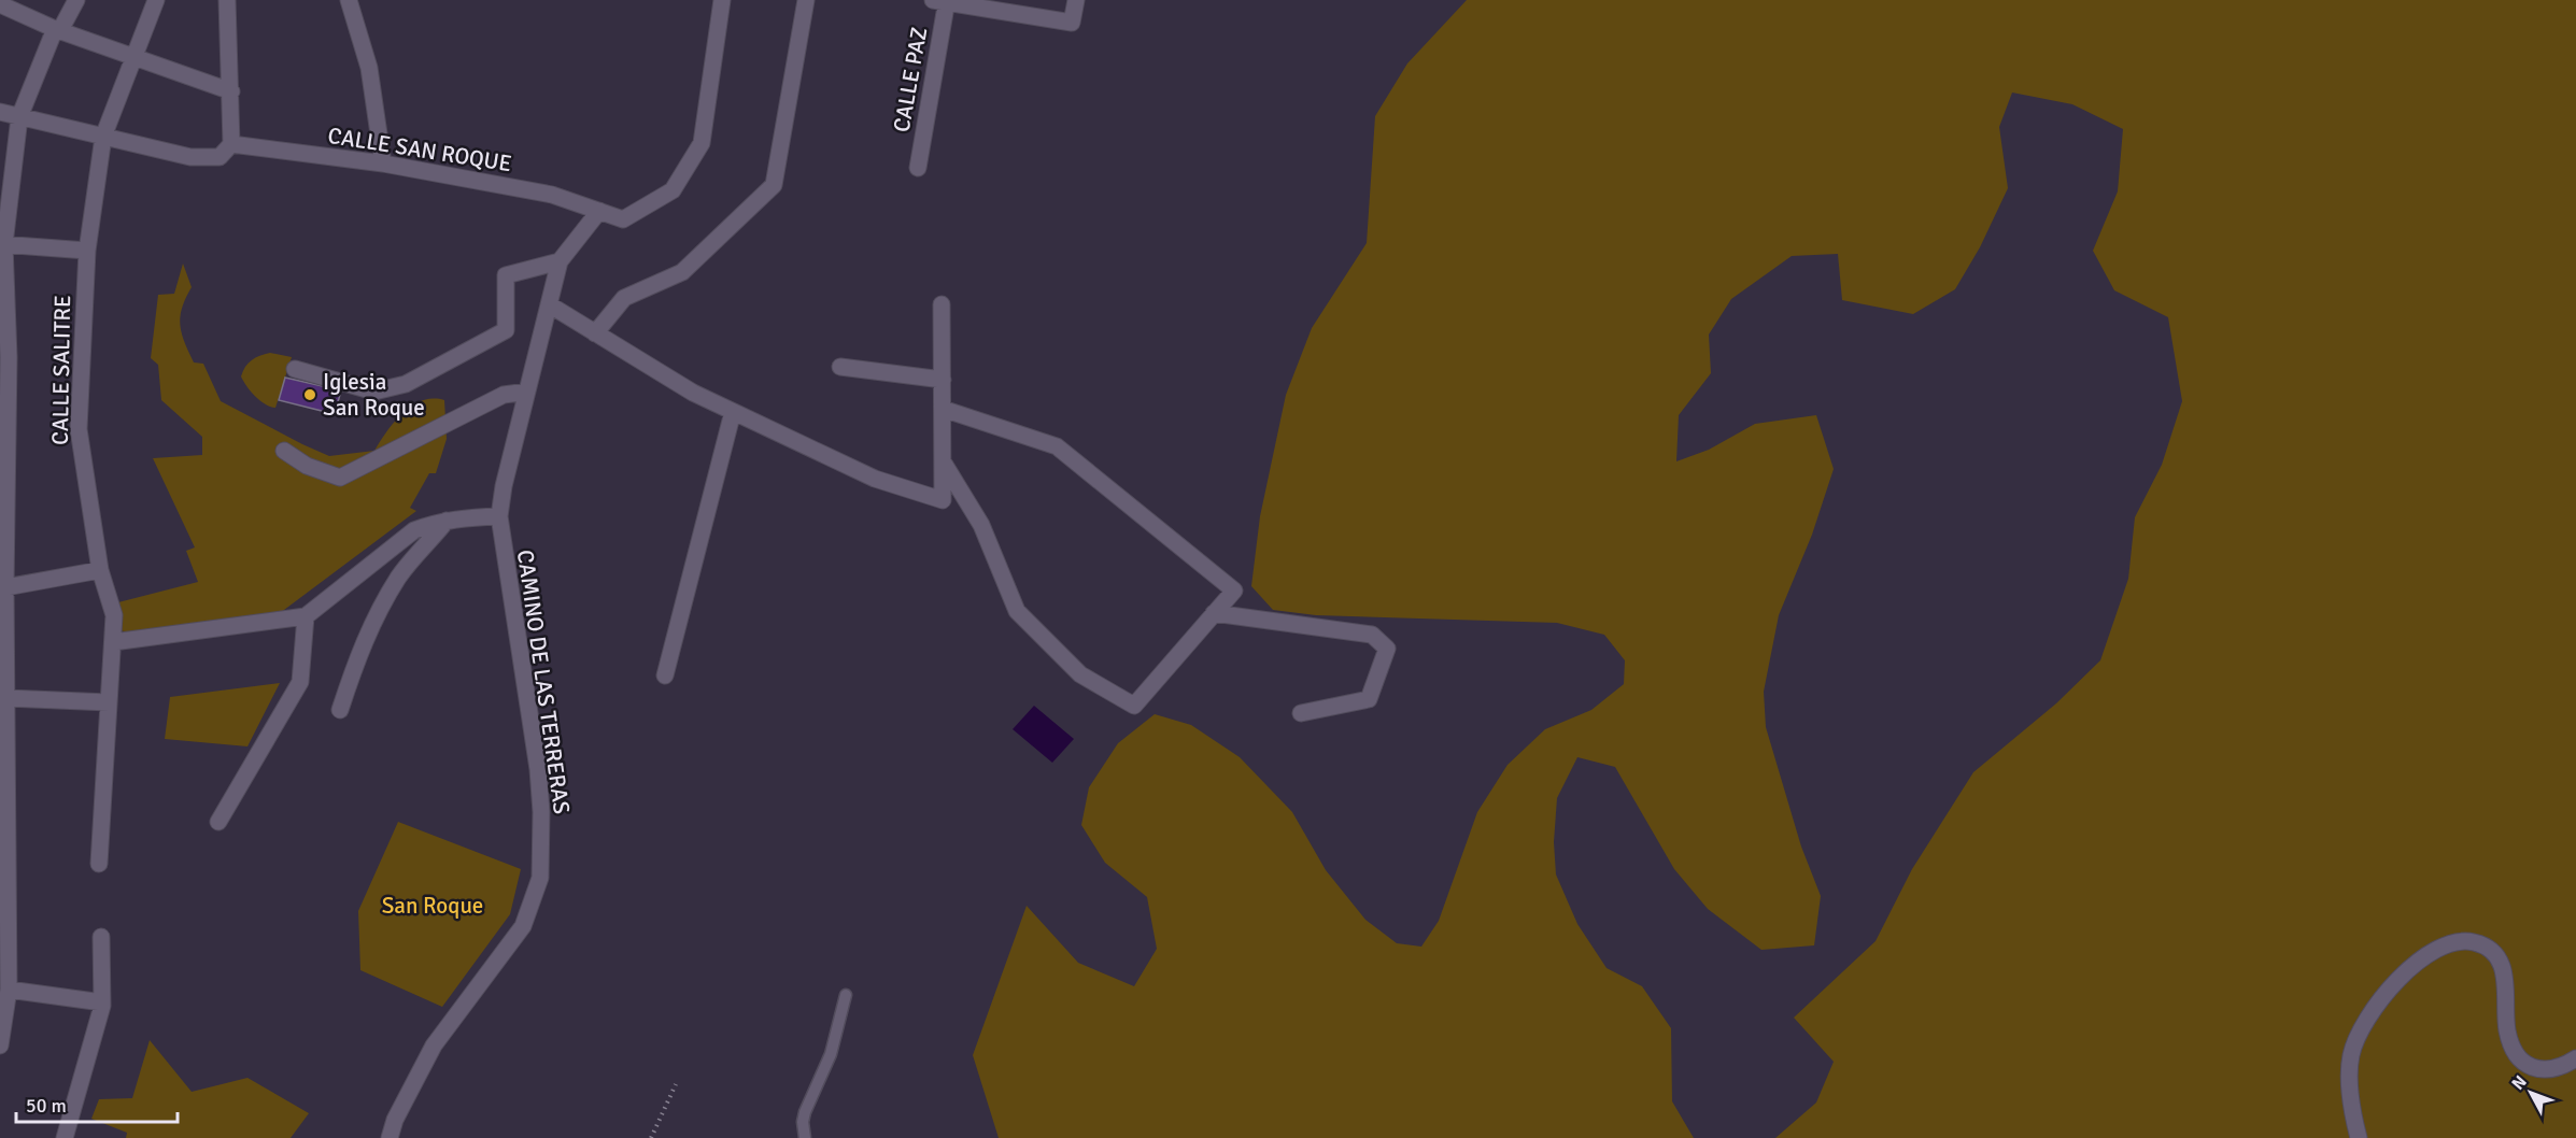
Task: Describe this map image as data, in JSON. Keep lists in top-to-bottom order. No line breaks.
{"streets":{"street":["CALLE PAZ","CALLE SAN ROQUE","CALLE SALITRE","CAMINO DE LAS TERRERAS"]},"crossings":[["CALLE SAN ROQUE","CAMINO DE LAS TERRERAS"]],"parks":["San Roque"],"places":["Iglesia San Roque"],"scale_bar":"50 m","north":"top left"}
